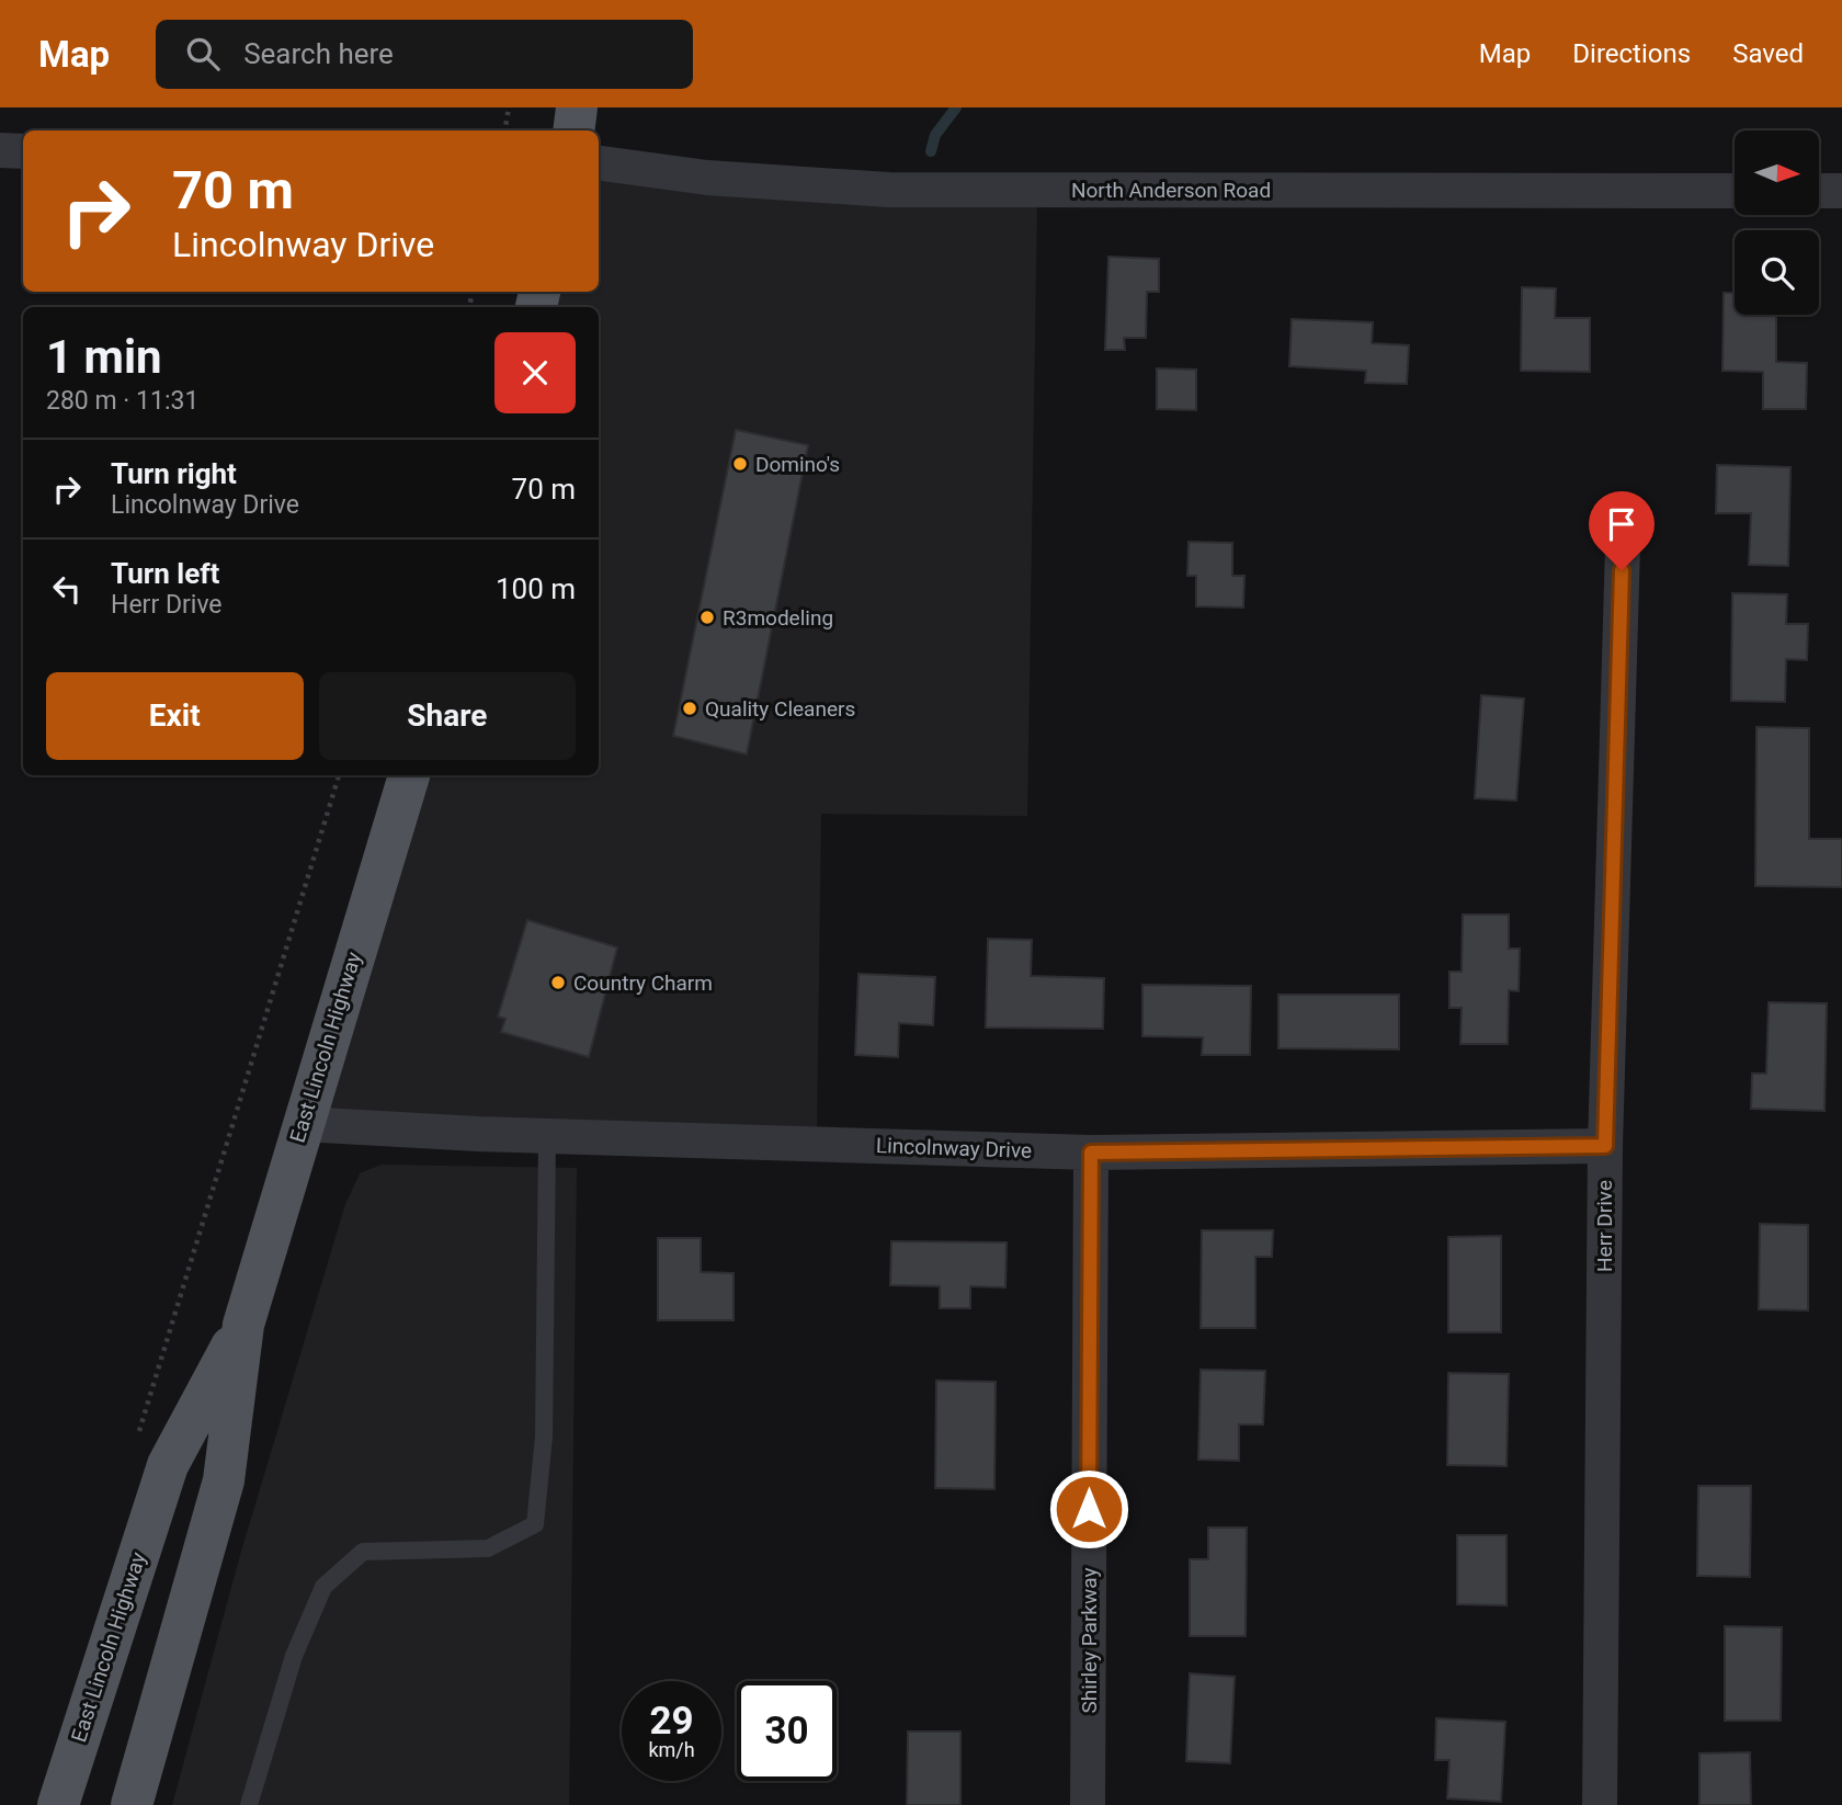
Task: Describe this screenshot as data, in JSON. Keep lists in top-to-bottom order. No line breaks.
{"streets":{"main road":["East Lincoln Highway"],"street":["North Anderson Road","Lincolnway Drive","Herr Drive","Shirley Parkway"]},"crossings":[["East Lincoln Highway","Lincolnway Drive"],["Lincolnway Drive","Herr Drive"],["Lincolnway Drive","Shirley Parkway"]],"places":["Domino's","R3modeling","Quality Cleaners","Country Charm"],"north":"right","page":{"header":"Map","search":"Search here","nav":["Map","Directions","Saved"],"turn":["70 m","Lincolnway Drive"],"heading":["1 min","280 m · 11:31"],"list":[{"name":"Turn right","note":"Lincolnway Drive","value":"70 m"},{"name":"Turn left","note":"Herr Drive","value":"100 m"}],"buttons":["Exit","Share"],"speed":"29 km/h","limit":"30"}}
